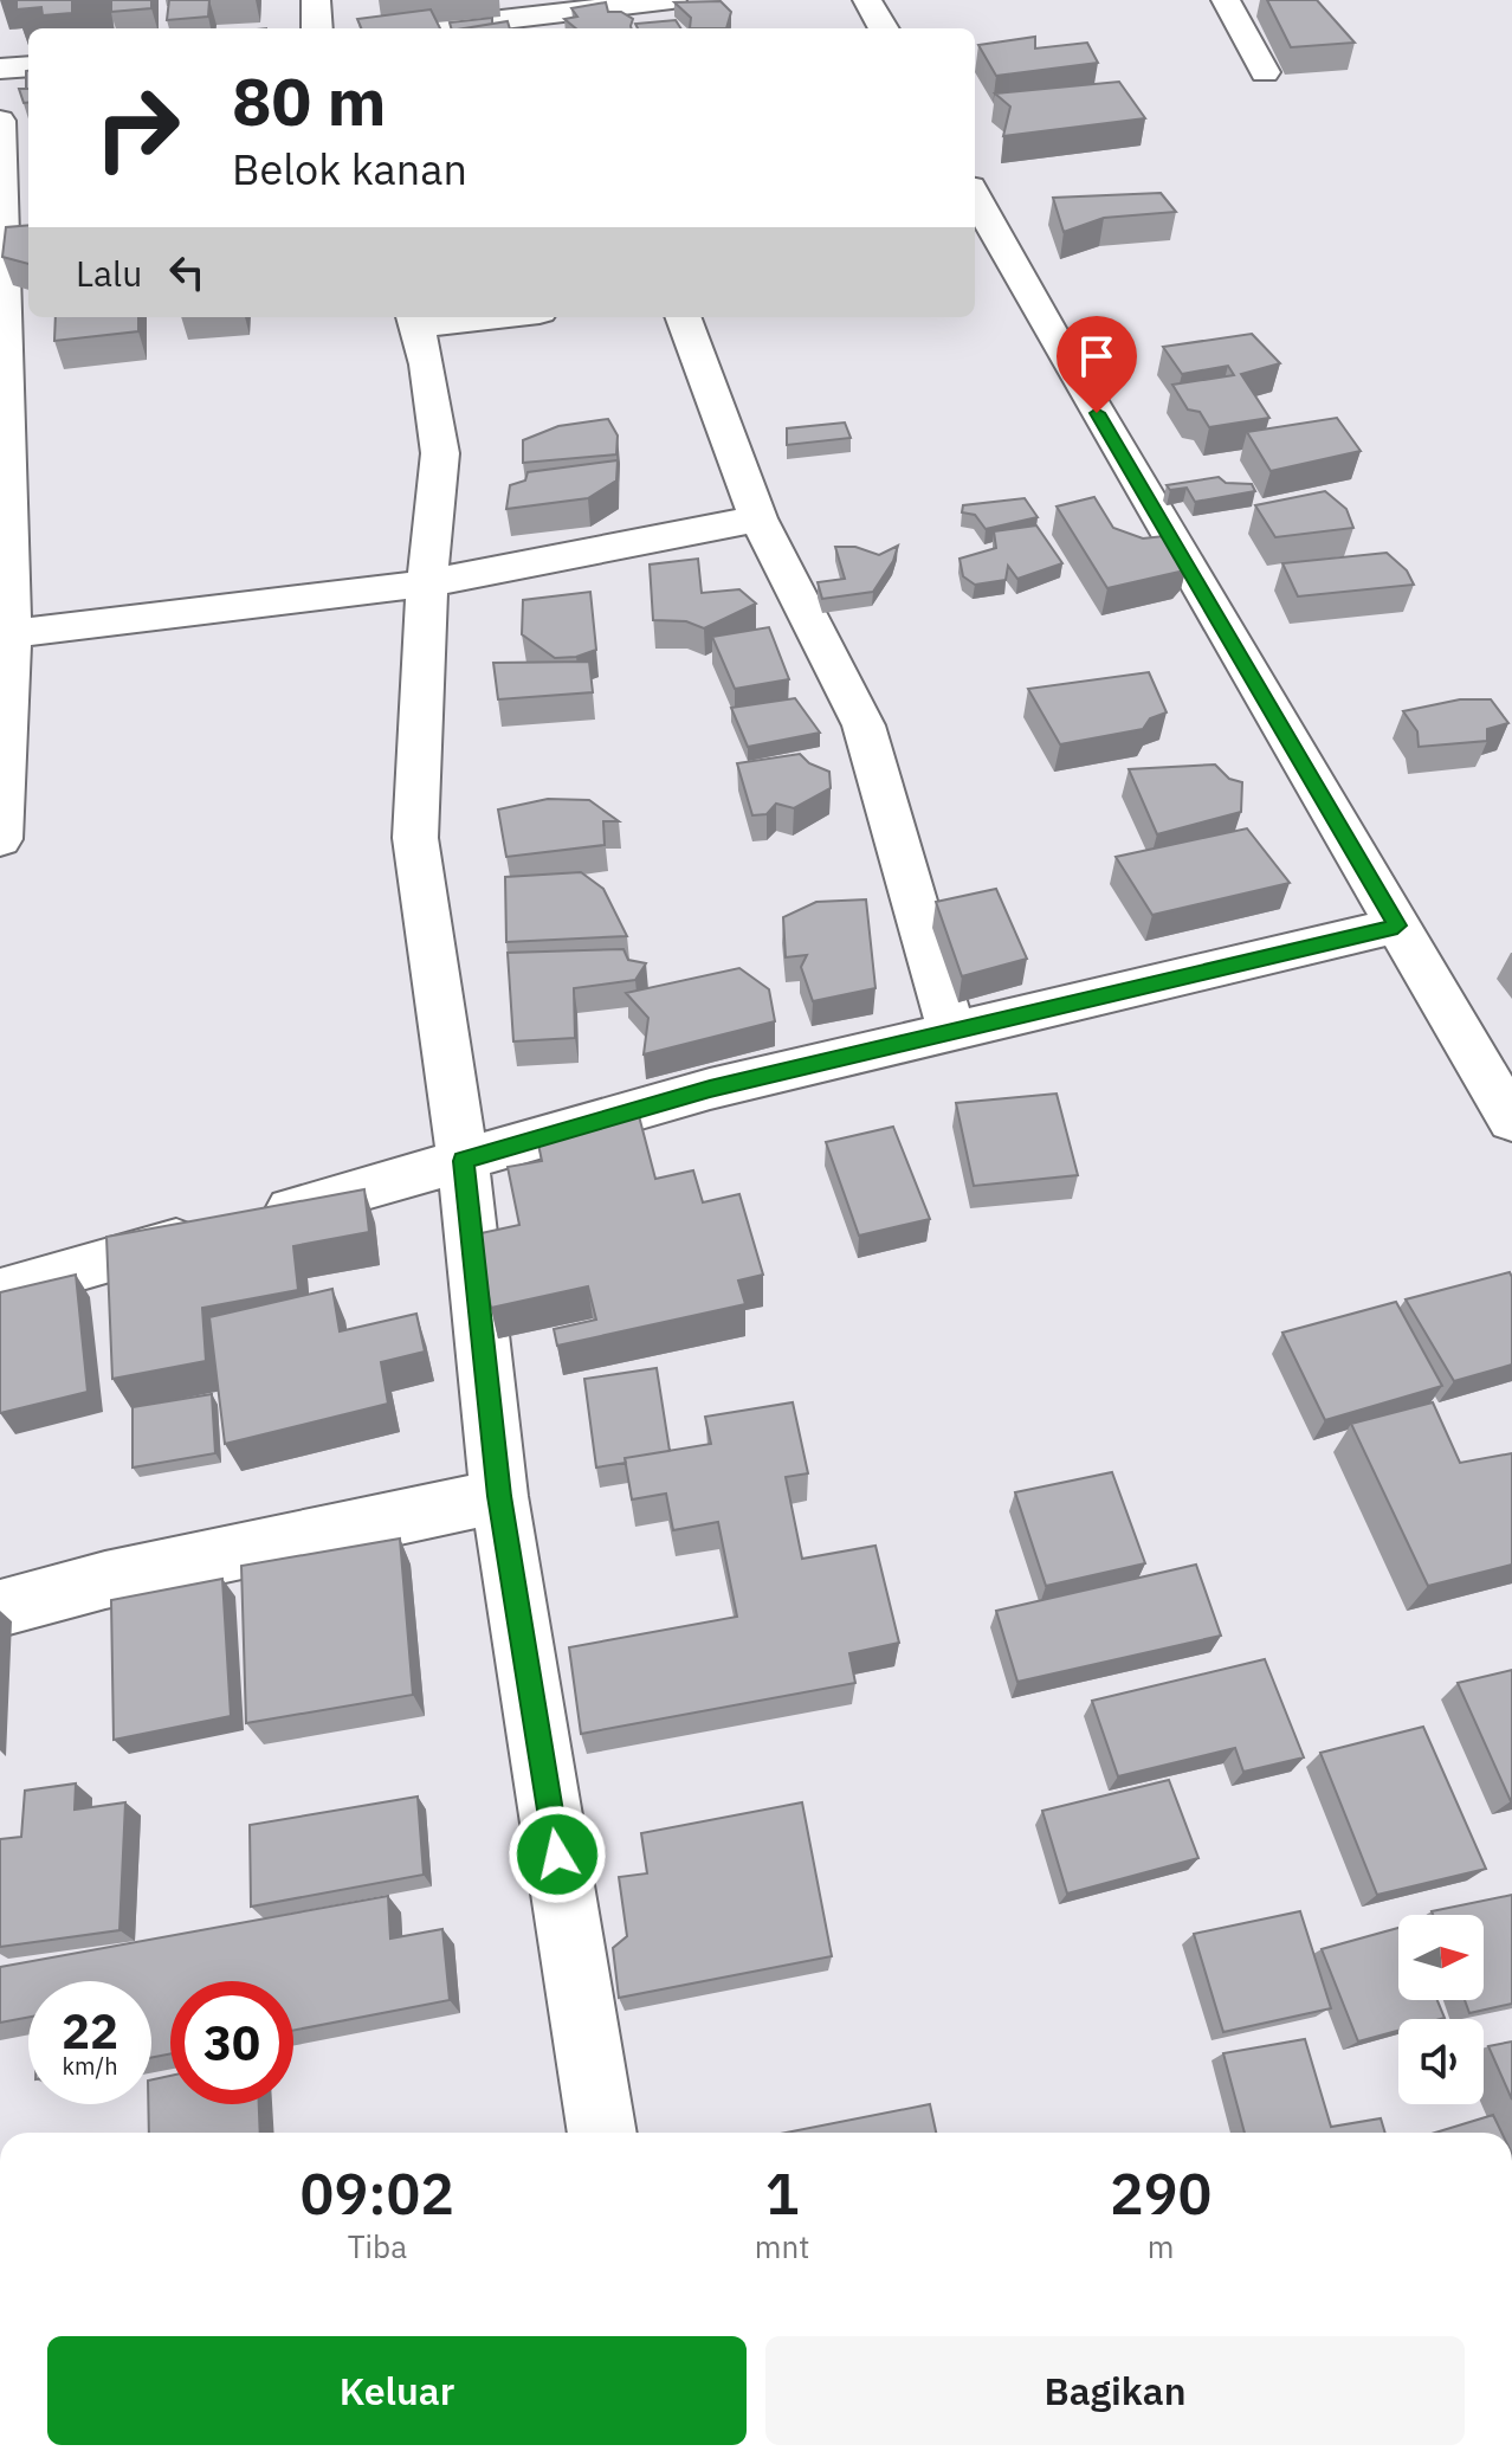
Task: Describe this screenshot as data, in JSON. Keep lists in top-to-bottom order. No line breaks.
{"north":"right","page":{"turn":["80 m","Belok kanan"],"then":"Lalu","speed":"22 km/h","limit":"30","eta":["09:02","Tiba","1","mnt","290","m"],"buttons":["Keluar","Bagikan"]}}
